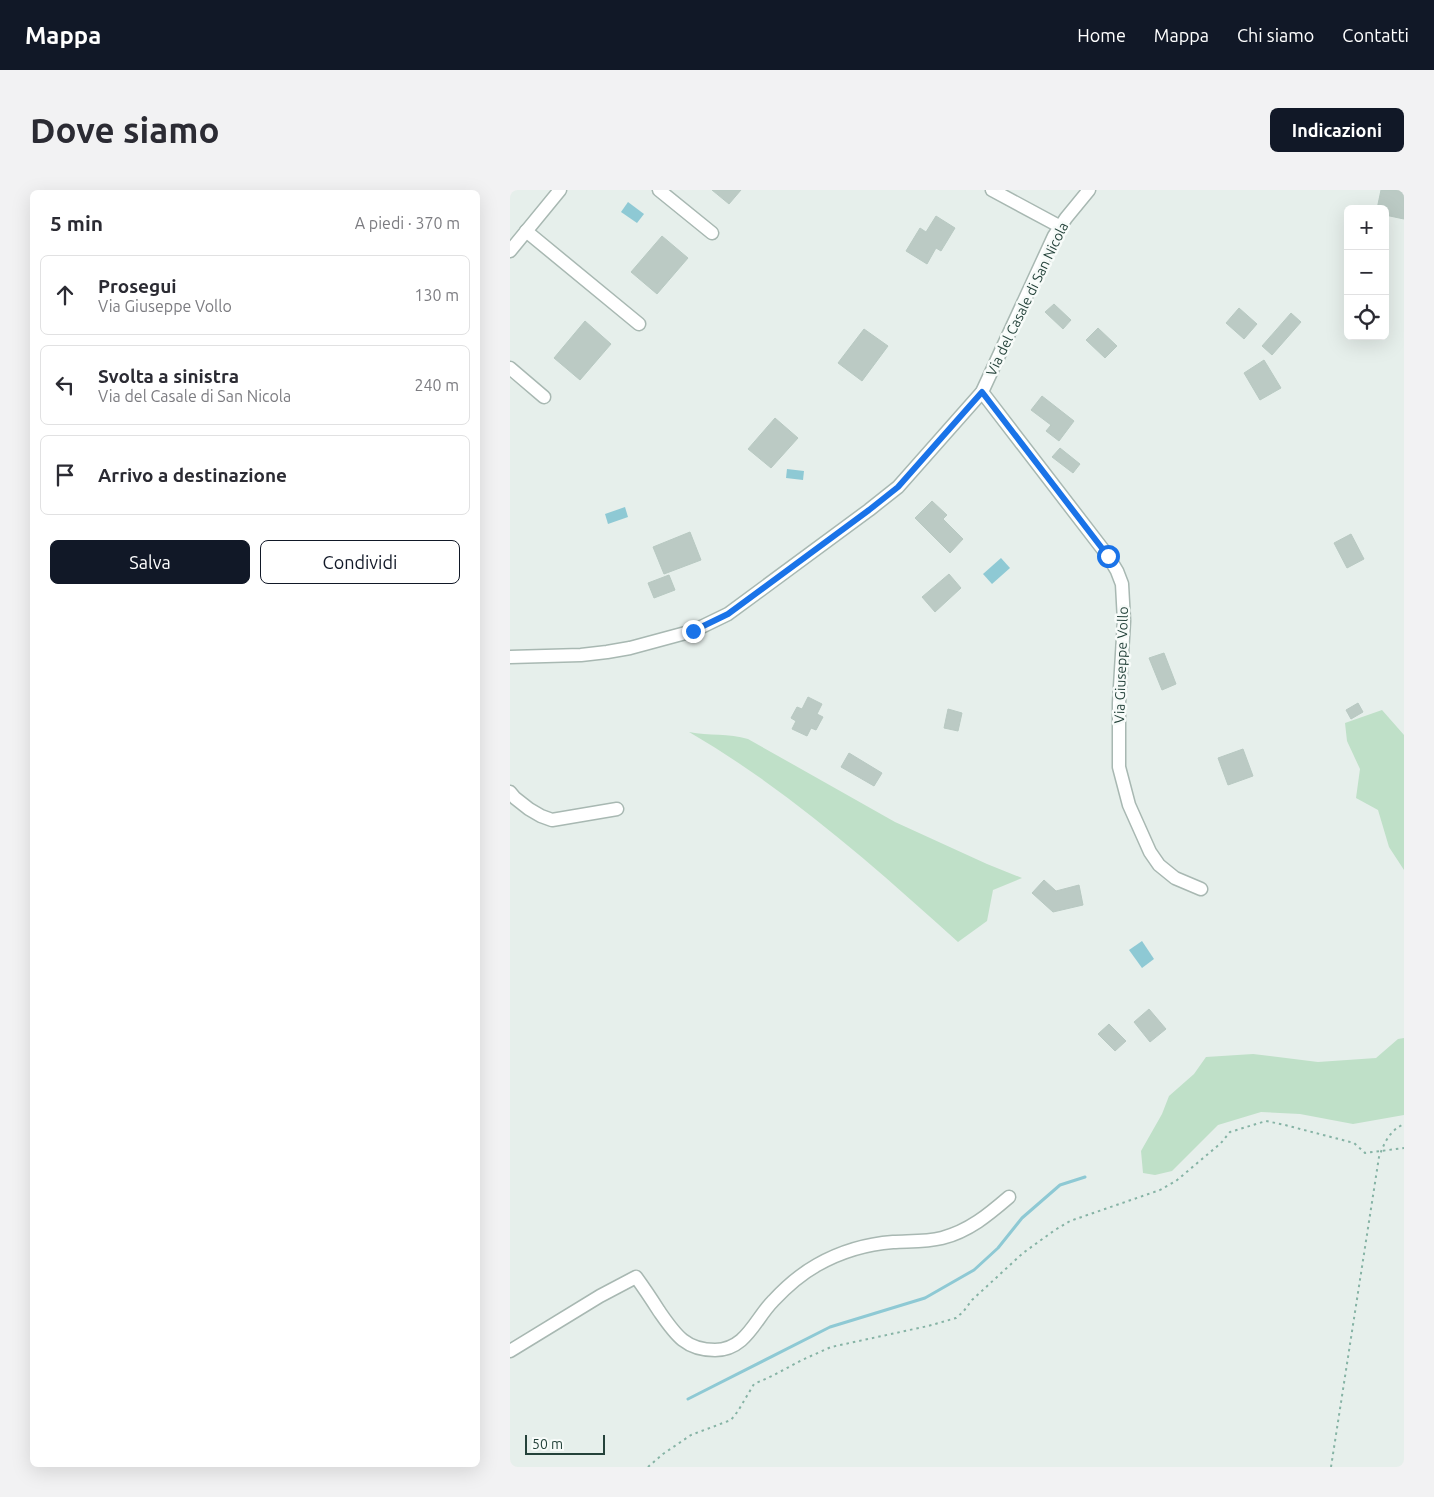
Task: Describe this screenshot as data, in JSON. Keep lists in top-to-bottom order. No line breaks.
{"streets":{"street":["Via del Casale di San Nicola","Via Giuseppe Vollo"]},"crossings":[["Via del Casale di San Nicola","Via Giuseppe Vollo"]],"scale_bar":"50 m","page":{"header":"Mappa","nav":["Home","Mappa","Chi siamo","Contatti"],"buttons":["Indicazioni",["Salva","Condividi"]],"title":"Dove siamo","heading":["5 min","A piedi · 370 m"],"map_buttons":["+","−"],"list":[["Prosegui","Via Giuseppe Vollo","130 m"],["Svolta a sinistra","Via del Casale di San Nicola","240 m"],"Arrivo a destinazione"],"scale":"50 m"}}
